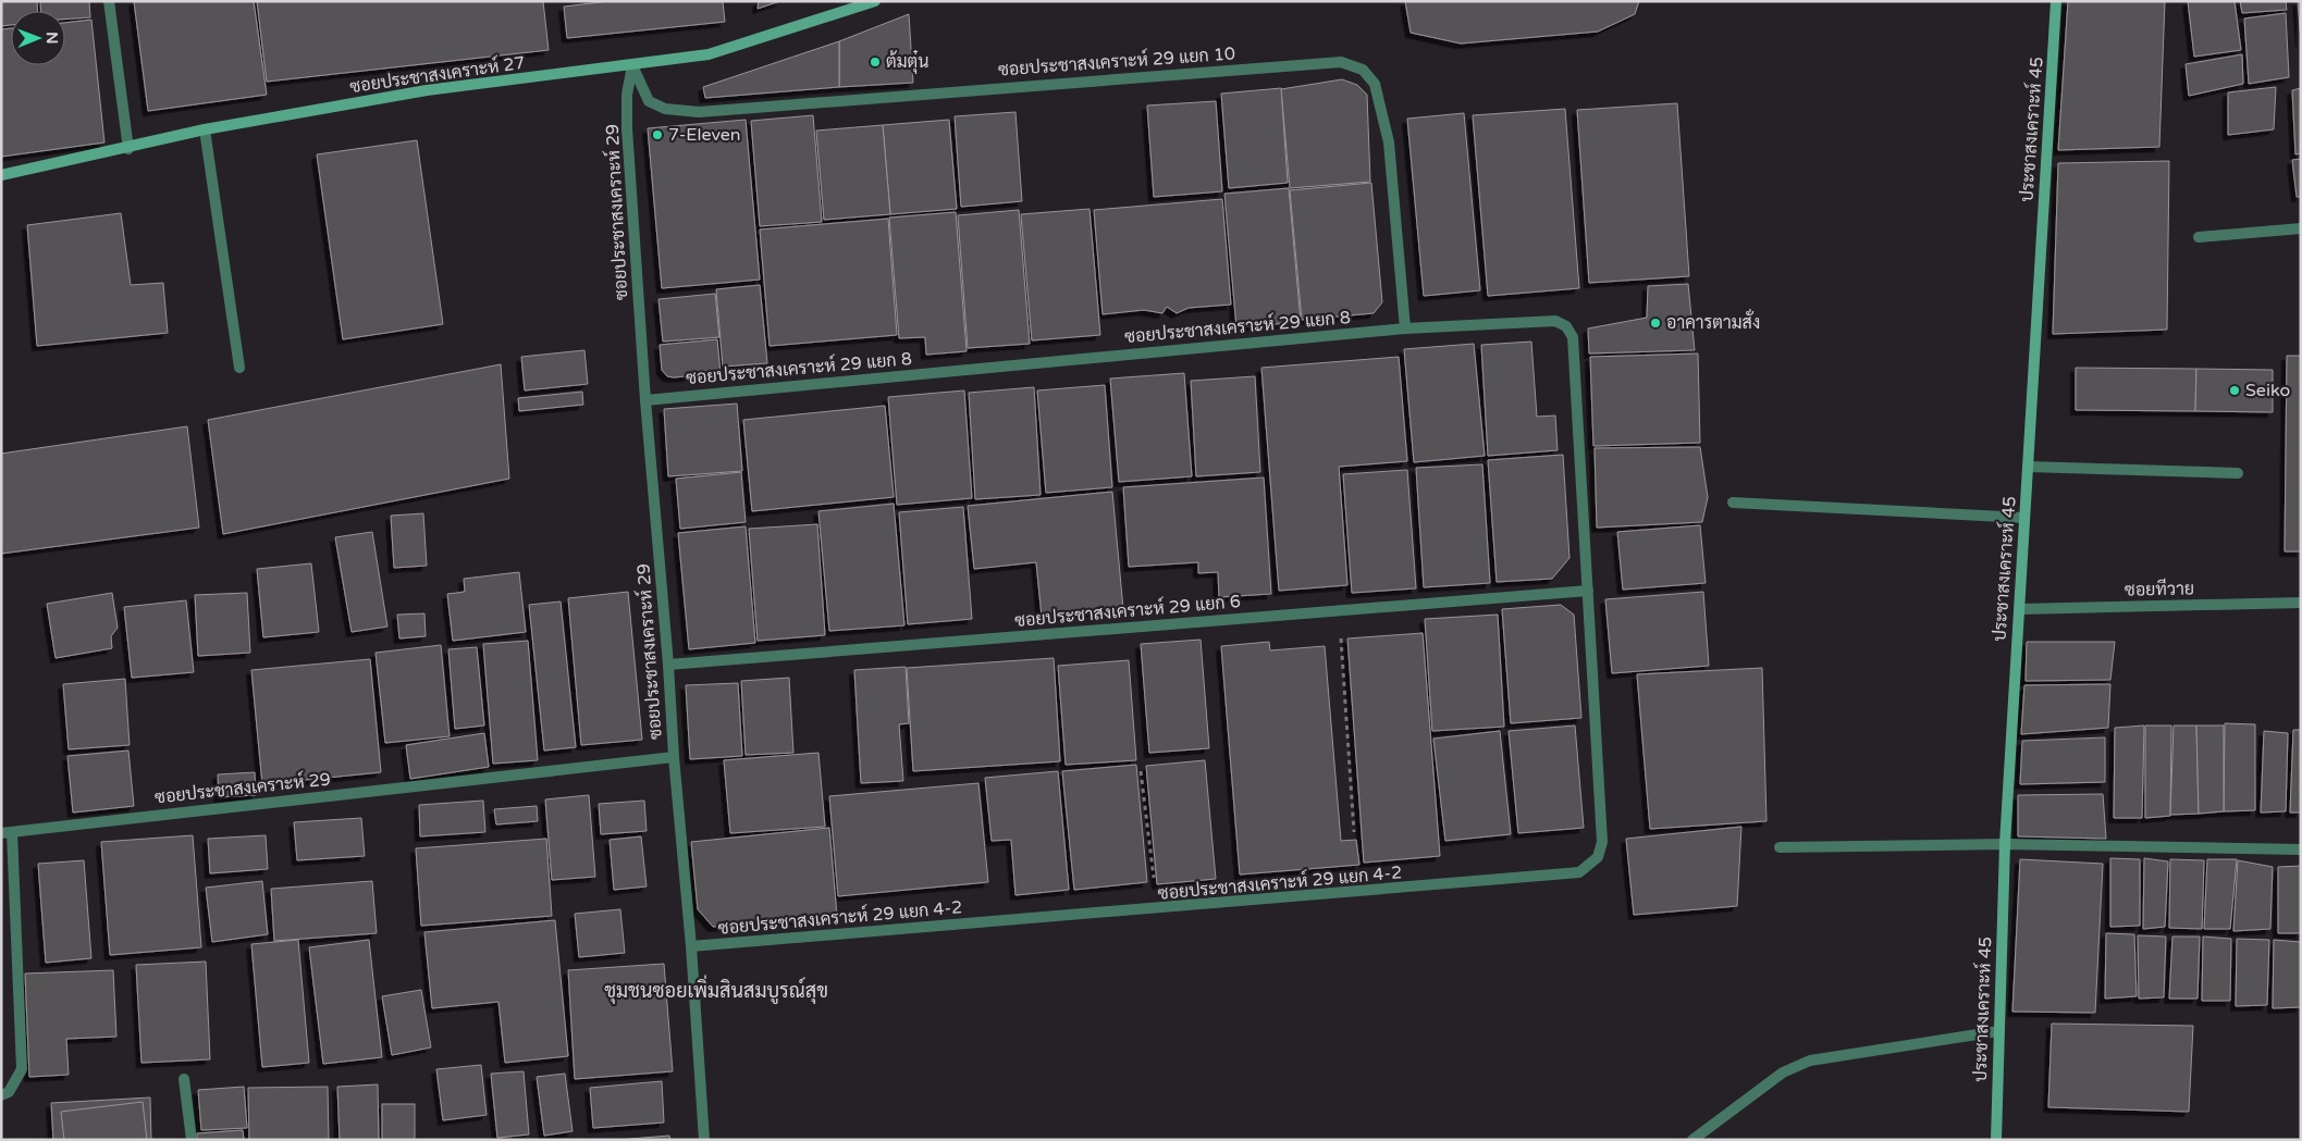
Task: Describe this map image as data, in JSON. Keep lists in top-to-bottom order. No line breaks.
{"streets":{"street":["ซอยประชาสงเคราะห์ 29 แยก 10","ซอยประชาสงเคราะห์ 27","ประชาสงเคราะห์ 45","ซอยประชาสงเคราะห์ 29","ซอยประชาสงเคราะห์ 29 แยก 8","ซอยทีวาย","ซอยประชาสงเคราะห์ 29 แยก 6","ซอยประชาสงเคราะห์ 29 แยก 4-2"]},"crossings":[["ซอยประชาสงเคราะห์ 29 แยก 10","ซอยประชาสงเคราะห์ 27"],["ซอยประชาสงเคราะห์ 29 แยก 10","ซอยประชาสงเคราะห์ 29"],["ซอยประชาสงเคราะห์ 29 แยก 10","ซอยประชาสงเคราะห์ 29 แยก 8"],["ซอยประชาสงเคราะห์ 27","ซอยประชาสงเคราะห์ 29"],["ประชาสงเคราะห์ 45","ซอยทีวาย"],["ซอยประชาสงเคราะห์ 29","ซอยประชาสงเคราะห์ 29 แยก 8"],["ซอยประชาสงเคราะห์ 29","ซอยประชาสงเคราะห์ 29 แยก 6"],["ซอยประชาสงเคราะห์ 29 แยก 8","ซอยประชาสงเคราะห์ 29 แยก 6"],["ซอยประชาสงเคราะห์ 29 แยก 8","ซอยประชาสงเคราะห์ 29 แยก 4-2"],["ซอยประชาสงเคราะห์ 29 แยก 6","ซอยประชาสงเคราะห์ 29 แยก 4-2"]],"districts":["ชุมชนซอยเพิ่มสินสมบูรณ์สุข"],"places":["ต้มตุ๋น","7-Eleven","อาคารตามสั่ง","Seiko"],"north":"right"}
